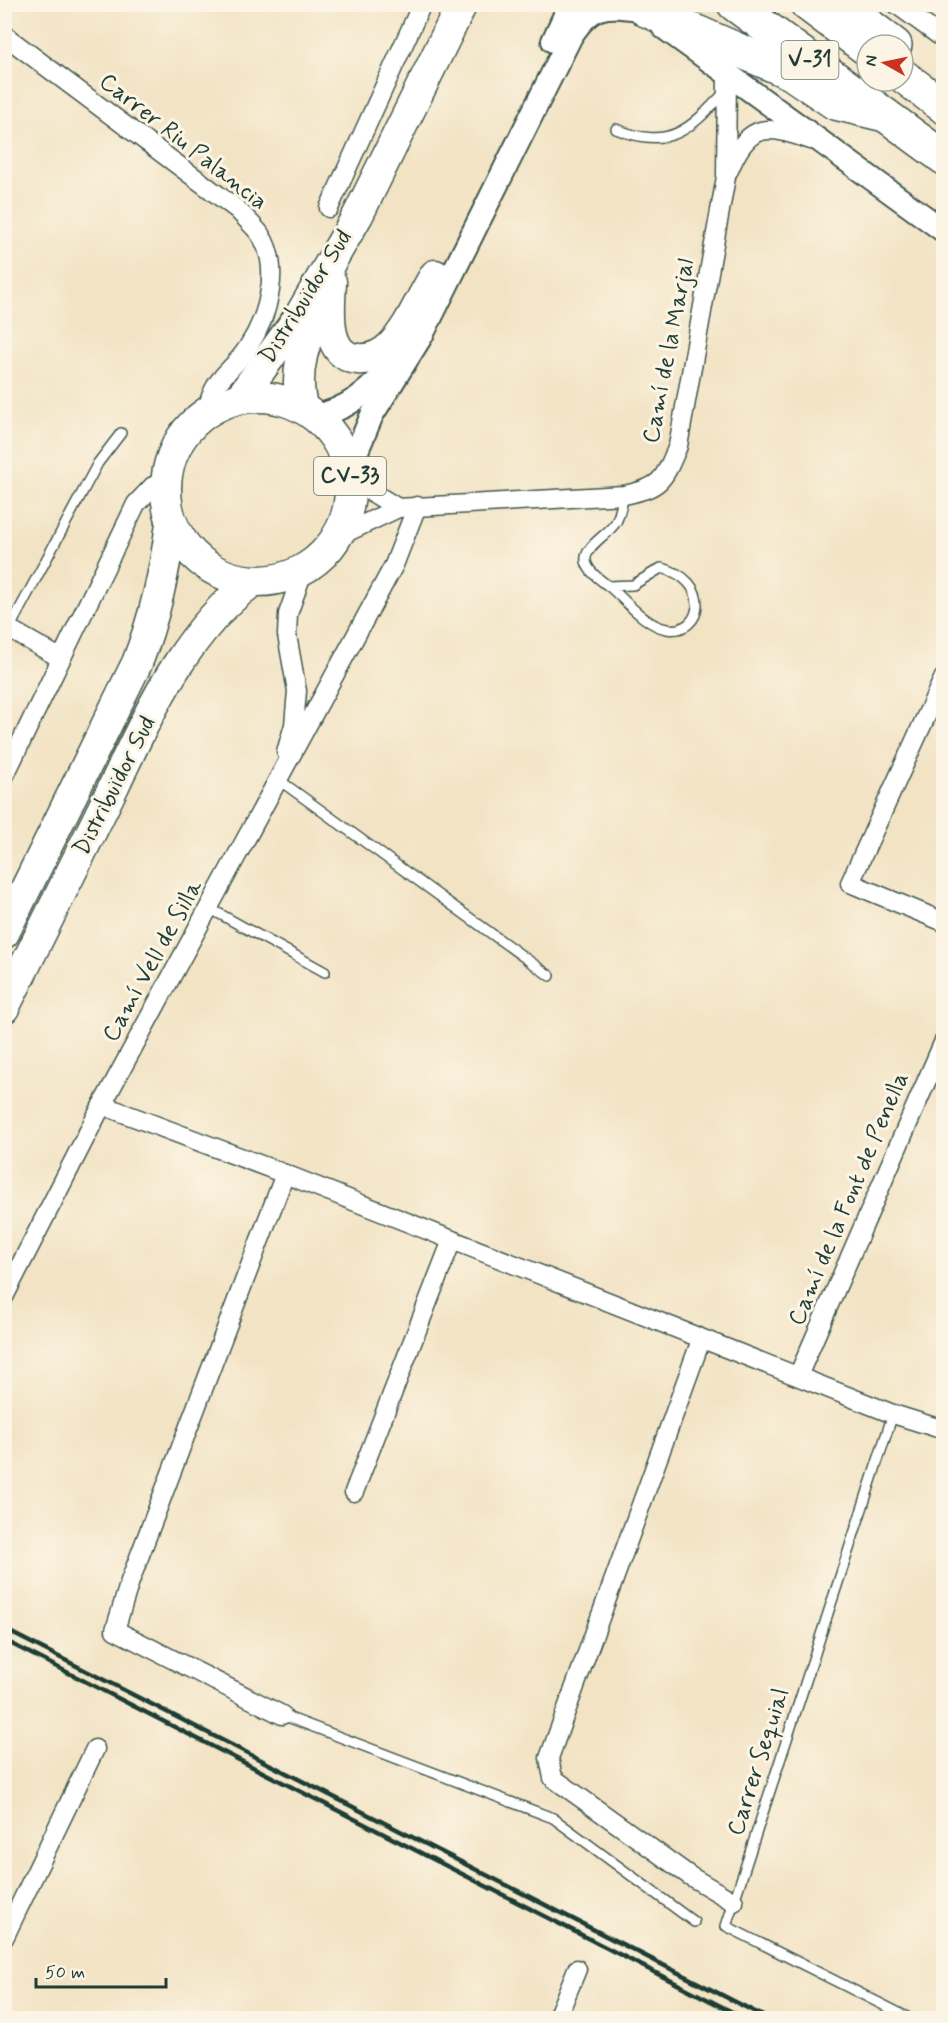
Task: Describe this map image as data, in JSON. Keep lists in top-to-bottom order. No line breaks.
{"streets":{"highway":["V-31","Distribuïdor Sud","CV-33"],"street":["Carrer Riu Palancia","Camí de la Marjal","Camí Vell de Silla","Camí de la Font de Penella"],"lane":["Carrer Sequial"]},"crossings":[["Carrer Riu Palancia","Distribuïdor Sud"],["Carrer Riu Palancia","Camí de la Marjal"],["Carrer Riu Palancia","CV-33"],["Distribuïdor Sud","Camí de la Marjal"],["Distribuïdor Sud","CV-33"],["Camí de la Marjal","CV-33"],["Camí de la Marjal","Camí Vell de Silla"]],"scale_bar":"50 m","north":"left"}
